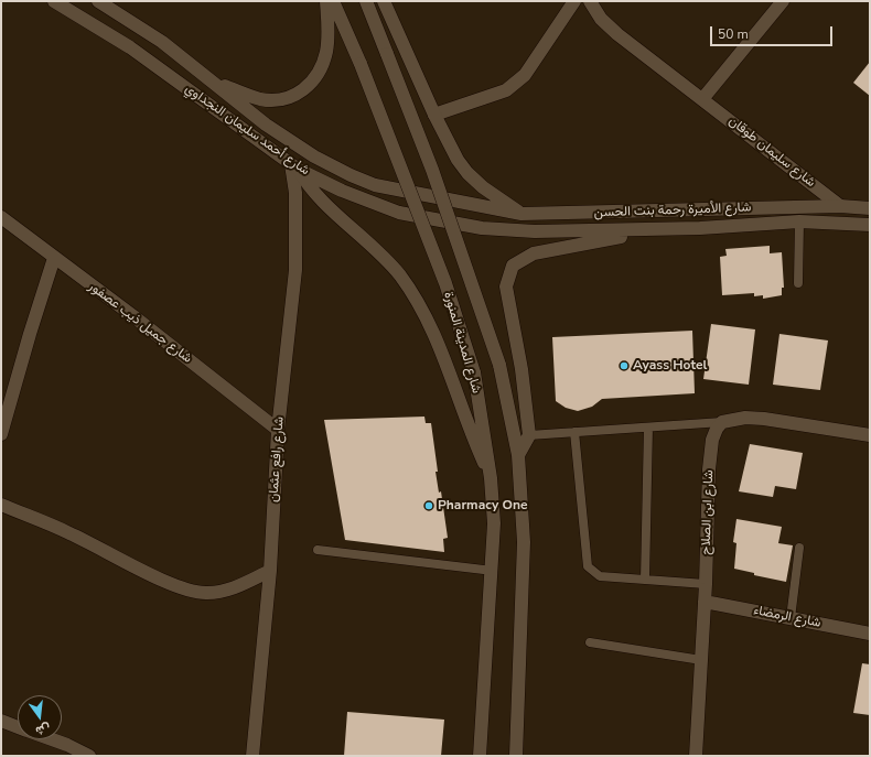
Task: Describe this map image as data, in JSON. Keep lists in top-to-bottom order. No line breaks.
{"streets":{"street":["شارع أحمد سليمان النجداوي","شارع سليمان طوقان","شارع الأميرة رحمة بنت الحسن","شارع جميل ذيب عصفور","شارع المدينة المنورة","شارع رافع عثمان","شارع ابن الصلاح","شارع الرمضاء"]},"crossings":[["شارع أحمد سليمان النجداوي","شارع الأميرة رحمة بنت الحسن"],["شارع أحمد سليمان النجداوي","شارع رافع عثمان"],["شارع سليمان طوقان","شارع الأميرة رحمة بنت الحسن"],["شارع جميل ذيب عصفور","شارع رافع عثمان"],["شارع ابن الصلاح","شارع الرمضاء"]],"places":["Ayass Hotel","Pharmacy One"],"scale_bar":"50 m","north":"bottom"}
